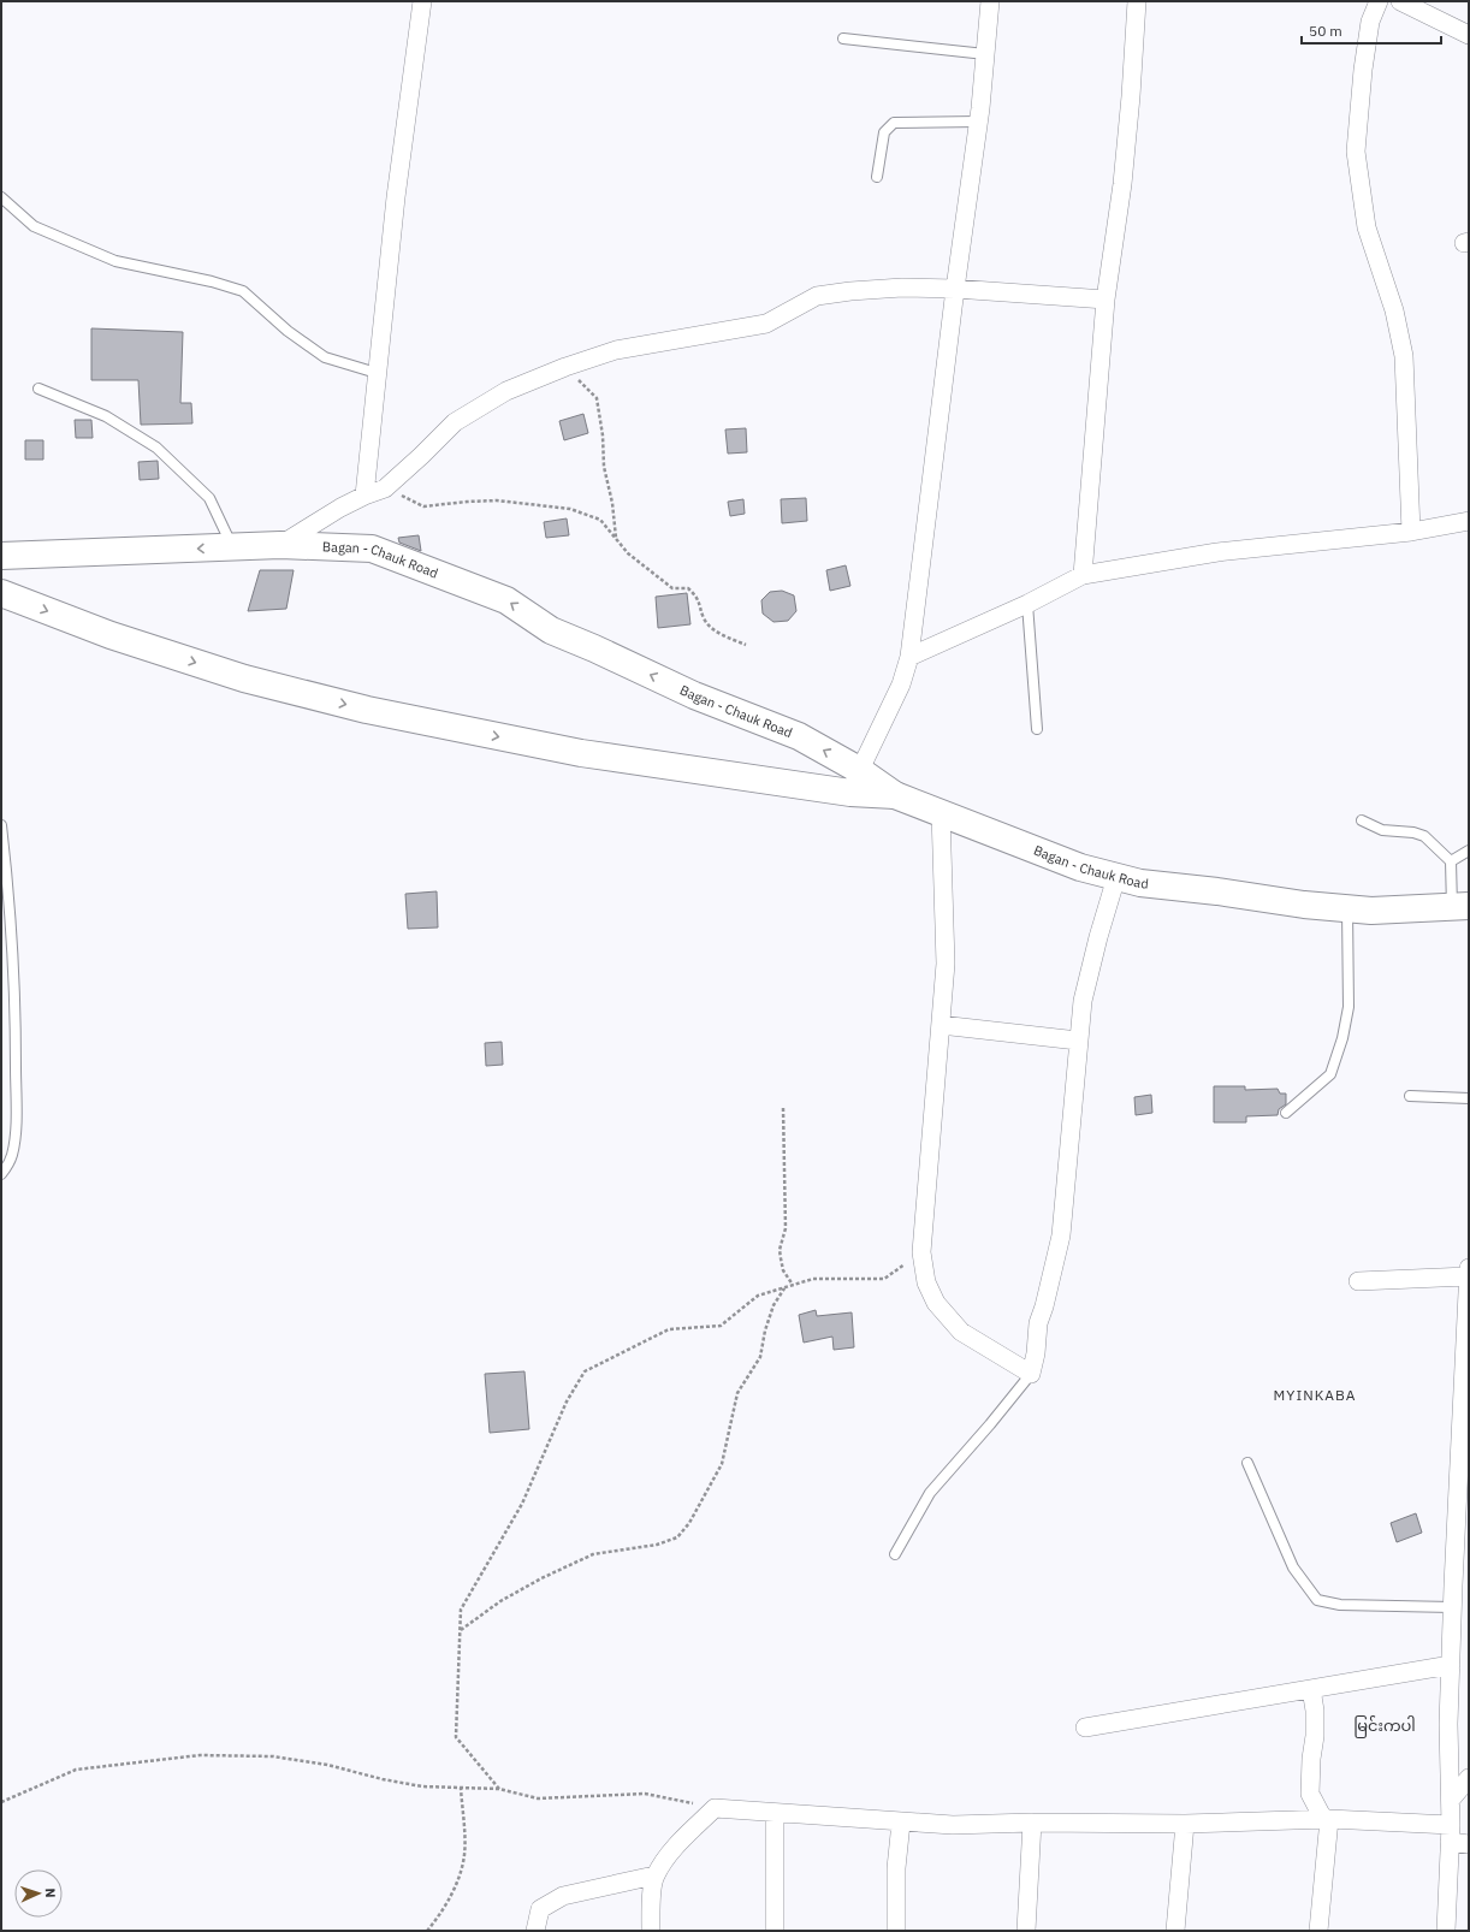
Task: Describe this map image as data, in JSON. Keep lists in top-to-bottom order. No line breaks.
{"streets":{"main road":["Bagan - Chauk Road"]},"districts":["MYINKABA","မြင်းကပါ"],"scale_bar":"50 m","north":"right"}
